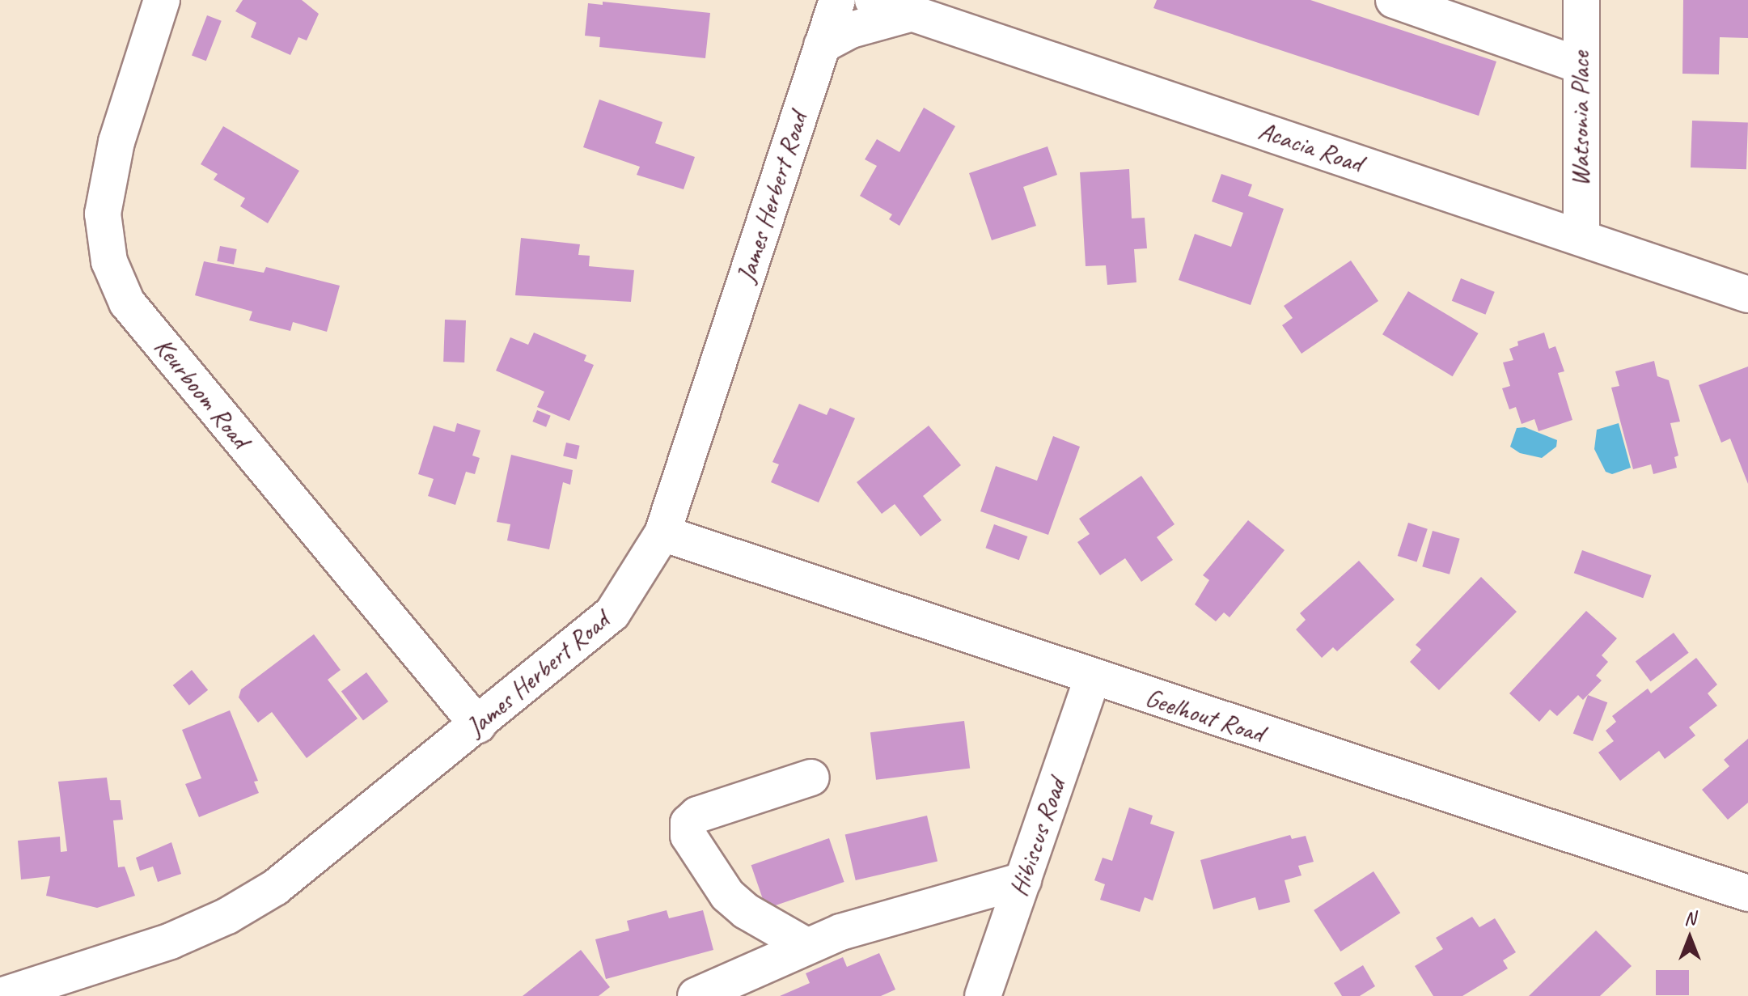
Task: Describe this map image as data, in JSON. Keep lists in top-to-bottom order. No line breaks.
{"streets":{"street":["Watsonia Place","Acacia Road","James Herbert Road","Keurboom Road","Geelhout Road","Hibiscus Road"]},"crossings":[["Watsonia Place","Acacia Road"],["James Herbert Road","Keurboom Road"],["James Herbert Road","Geelhout Road"],["Geelhout Road","Hibiscus Road"]],"north":"top"}
